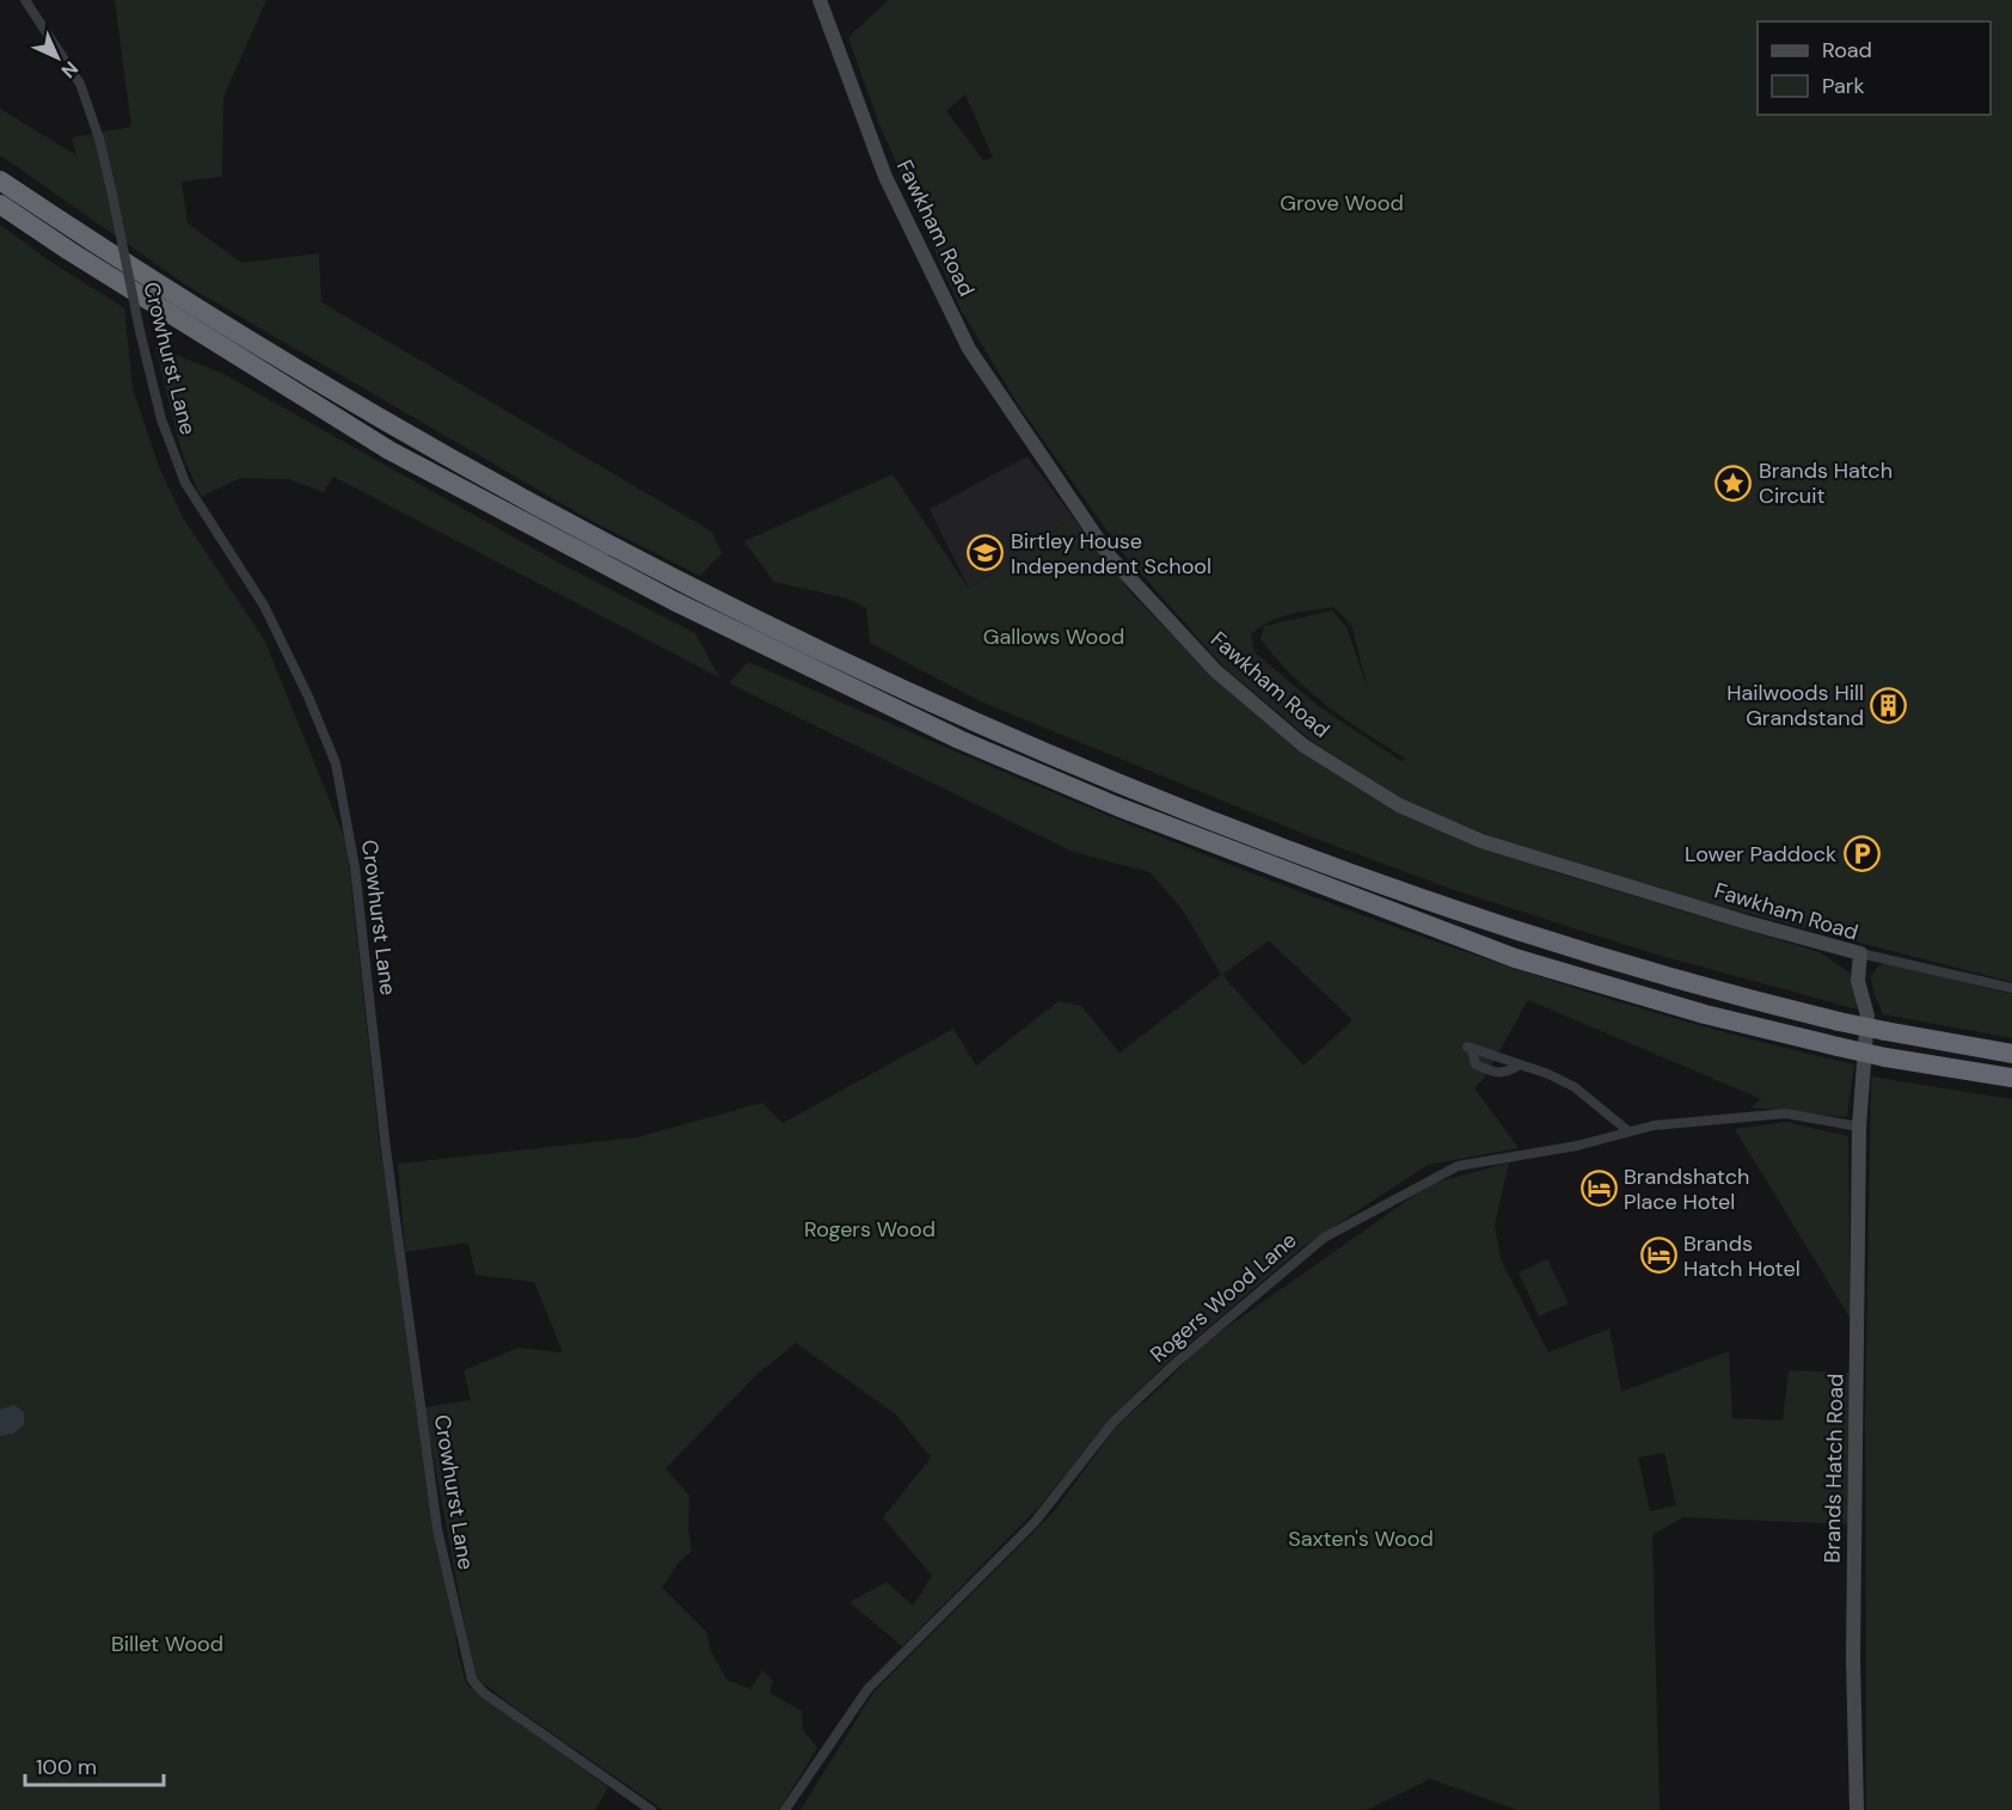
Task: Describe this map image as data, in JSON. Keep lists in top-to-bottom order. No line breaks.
{"streets":{"street":["Fawkham Road","Crowhurst Lane","Rogers Wood Lane","Brands Hatch Road"]},"crossings":[["Fawkham Road","Rogers Wood Lane"],["Fawkham Road","Brands Hatch Road"],["Rogers Wood Lane","Brands Hatch Road"]],"parks":["Grove Wood","Gallows Wood","Rogers Wood","Saxten's Wood","Billet Wood"],"places":{"place":["Brands Hatch Circuit"],"school or university":["Birtley House Independent School"],"building":["Hailwoods Hill Grandstand"],"parking":["Lower Paddock"],"hotel":["Brandshatch Place Hotel","Brands Hatch Hotel"]},"legend":["Road","Park"],"scale_bar":"100 m","north":"bottom right"}
